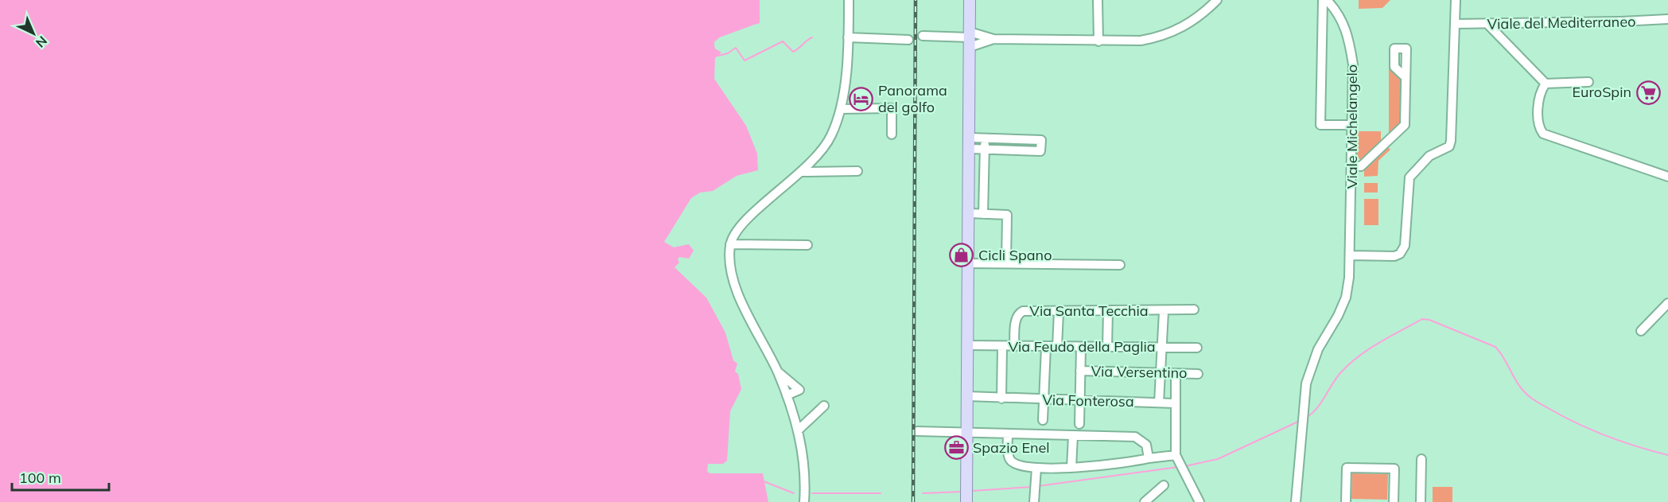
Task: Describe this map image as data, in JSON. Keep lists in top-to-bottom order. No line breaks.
{"streets":{"street":["Viale del Mediterraneo","Viale Michelangelo","Via Santa Tecchia","Via Feudo della Paglia","Via Versentino","Via Fonterosa"]},"crossings":[["Via Santa Tecchia","Via Feudo della Paglia"]],"places":{"supermarket":["EuroSpin"],"hotel":["Panorama del golfo"],"shop":["Cicli Spano"],"office":["Spazio Enel"]},"scale_bar":"100 m","north":"bottom right"}
